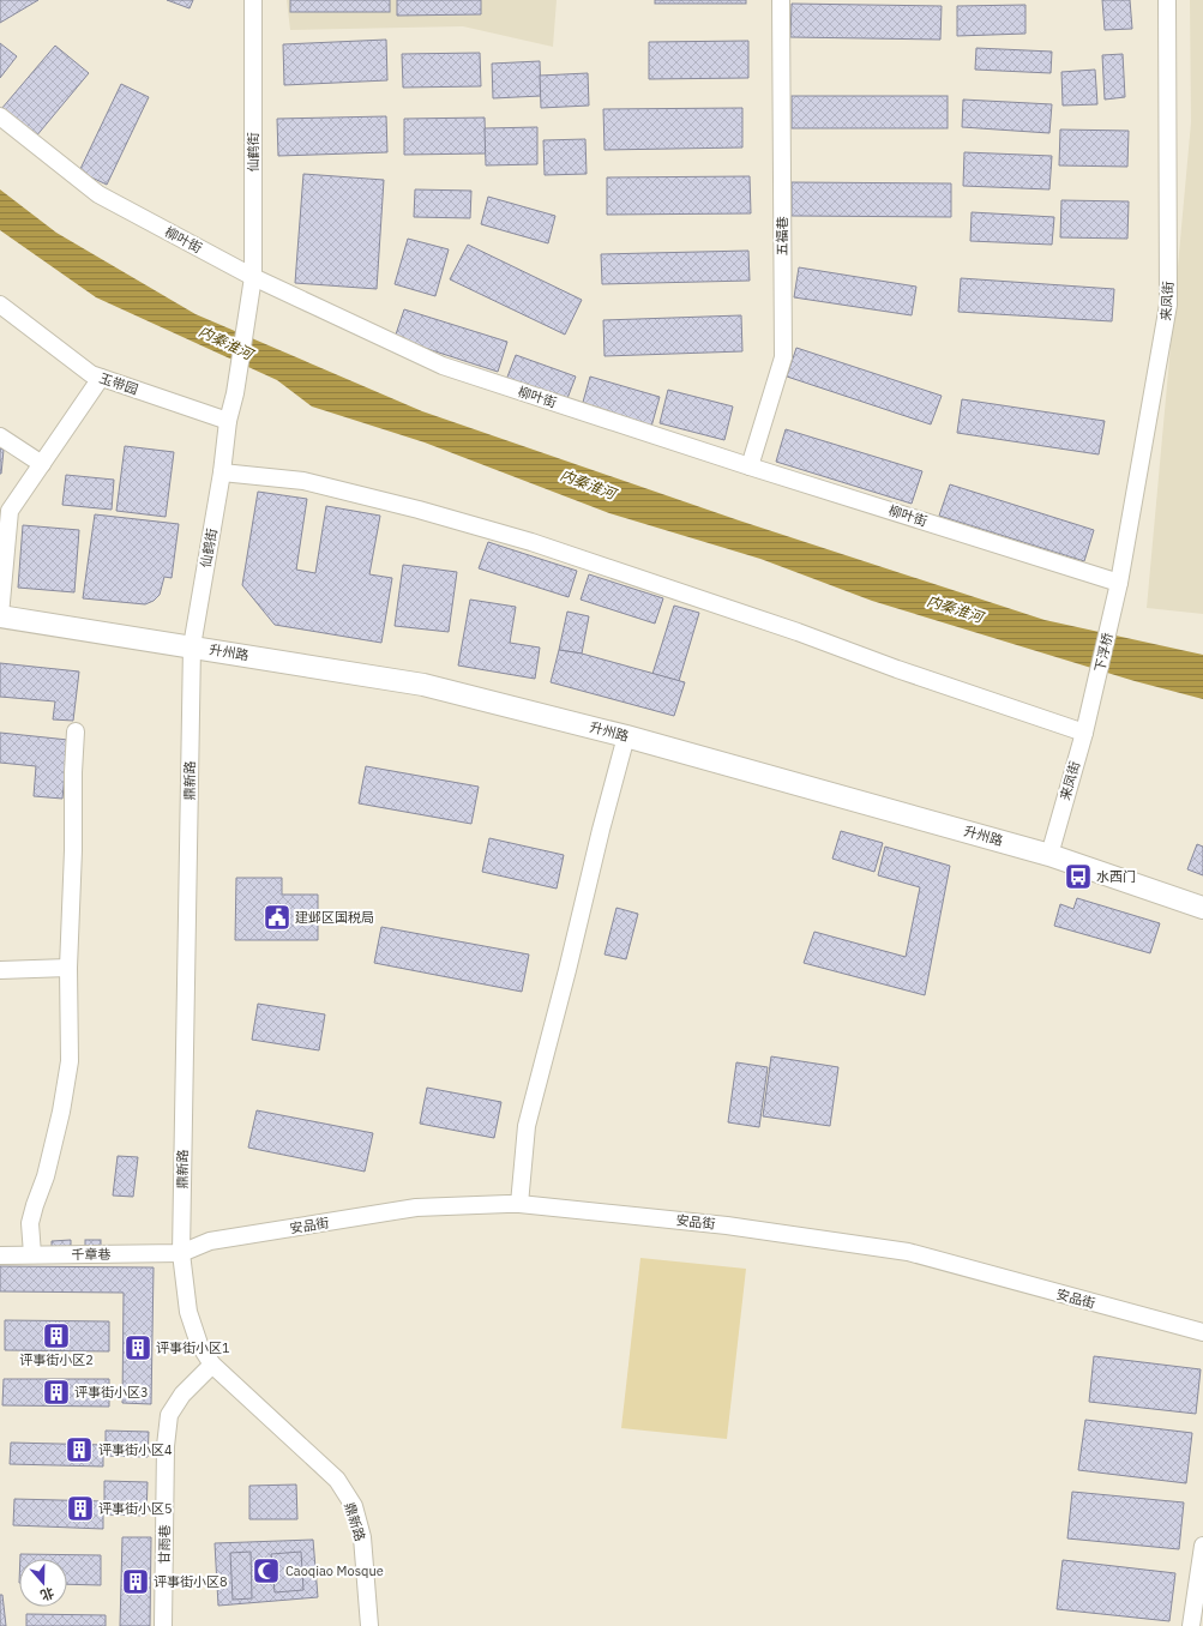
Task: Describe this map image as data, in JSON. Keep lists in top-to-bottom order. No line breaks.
{"streets":{"main road":["升州路"],"street":["仙鹤街","五福巷","柳叶街","来凤街","玉带园","下浮桥","鼎新路","安品街","千章巷","甘雨巷"]},"crossings":[["仙鹤街","柳叶街"],["仙鹤街","玉带园"],["仙鹤街","升州路"],["仙鹤街","鼎新路"],["五福巷","柳叶街"],["柳叶街","来凤街"],["柳叶街","下浮桥"],["来凤街","升州路"],["来凤街","下浮桥"],["升州路","鼎新路"],["鼎新路","安品街"],["鼎新路","千章巷"],["鼎新路","甘雨巷"],["安品街","千章巷"]],"water":["内秦淮河"],"places":{"bus stop":["水西门"],"public building":["建邺区国税局"],"building":["评事街小区2","评事街小区1","评事街小区3","评事街小区4","评事街小区5","评事街小区8"],"mosque":["Caoqiao Mosque"]},"north":"bottom"}
